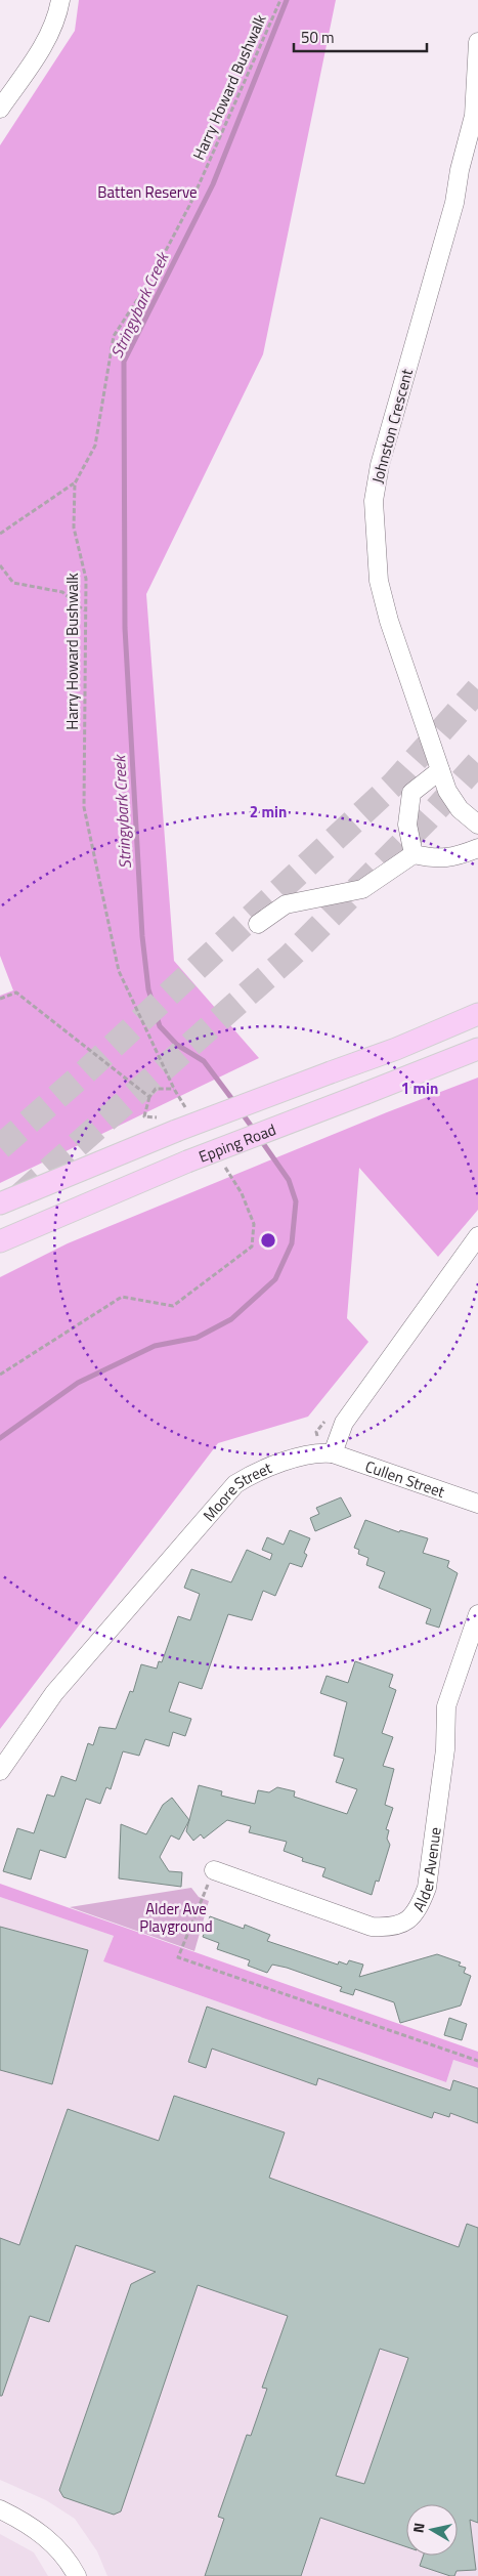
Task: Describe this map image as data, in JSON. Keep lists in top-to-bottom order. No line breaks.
{"streets":{"main road":["Epping Road"],"street":["Johnston Crescent","Cullen Street","Moore Street","Alder Avenue"],"path":["Harry Howard Bushwalk"]},"crossings":[["Cullen Street","Moore Street"]],"water":["Stringybark Creek"],"parks":["Batten Reserve","Alder Ave Playground"],"scale_bar":"50 m","north":"left","rings":["2 min","1 min"]}
